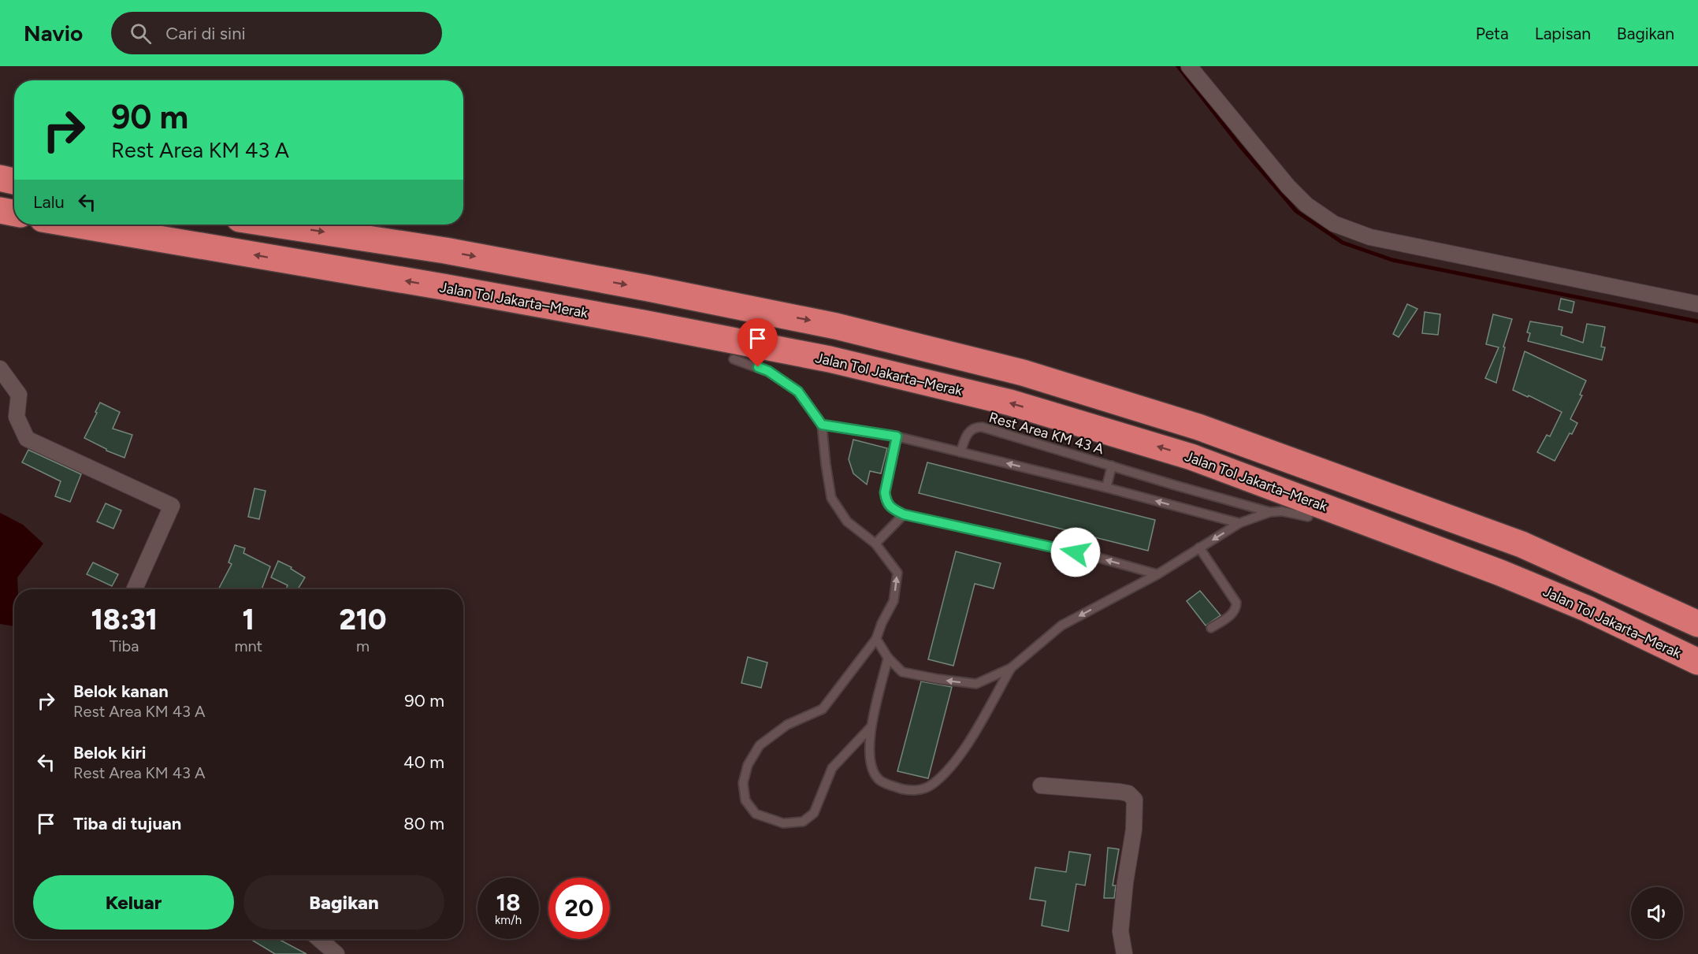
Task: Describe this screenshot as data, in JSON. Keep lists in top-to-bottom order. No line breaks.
{"streets":{"highway":["Jalan Tol Jakarta–Merak"],"lane":["Rest Area KM 43 A"]},"page":{"header":"Navio","search":"Cari di sini","nav":["Peta","Lapisan","Bagikan"],"turn":["90 m","Rest Area KM 43 A"],"then":"Lalu","eta":["18:31","Tiba","1","mnt","210","m"],"list":[{"name":"Belok kanan","note":"Rest Area KM 43 A","value":"90 m"},{"name":"Belok kiri","note":"Rest Area KM 43 A","value":"40 m"},{"name":"Tiba di tujuan","value":"80 m"}],"buttons":["Keluar","Bagikan"],"speed":"18 km/h","limit":"20"}}
